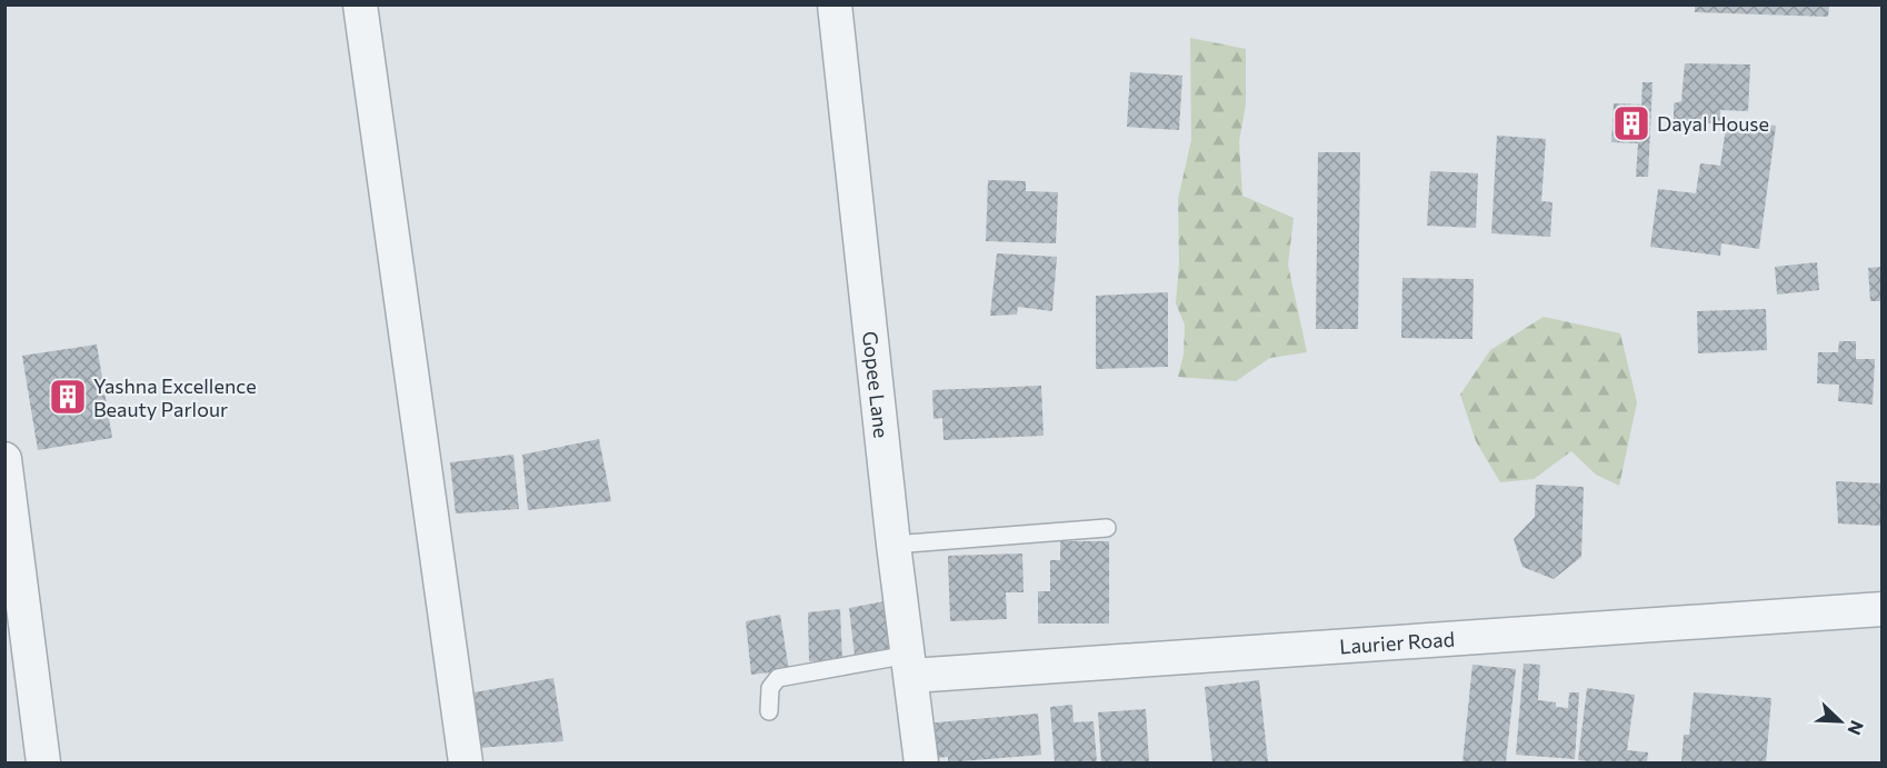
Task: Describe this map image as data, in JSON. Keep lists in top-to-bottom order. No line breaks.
{"streets":{"street":["Gopee Lane","Laurier Road"]},"crossings":[["Gopee Lane","Laurier Road"]],"places":{"building":["Dayal House","Yashna Excellence Beauty Parlour"]},"north":"bottom right"}
